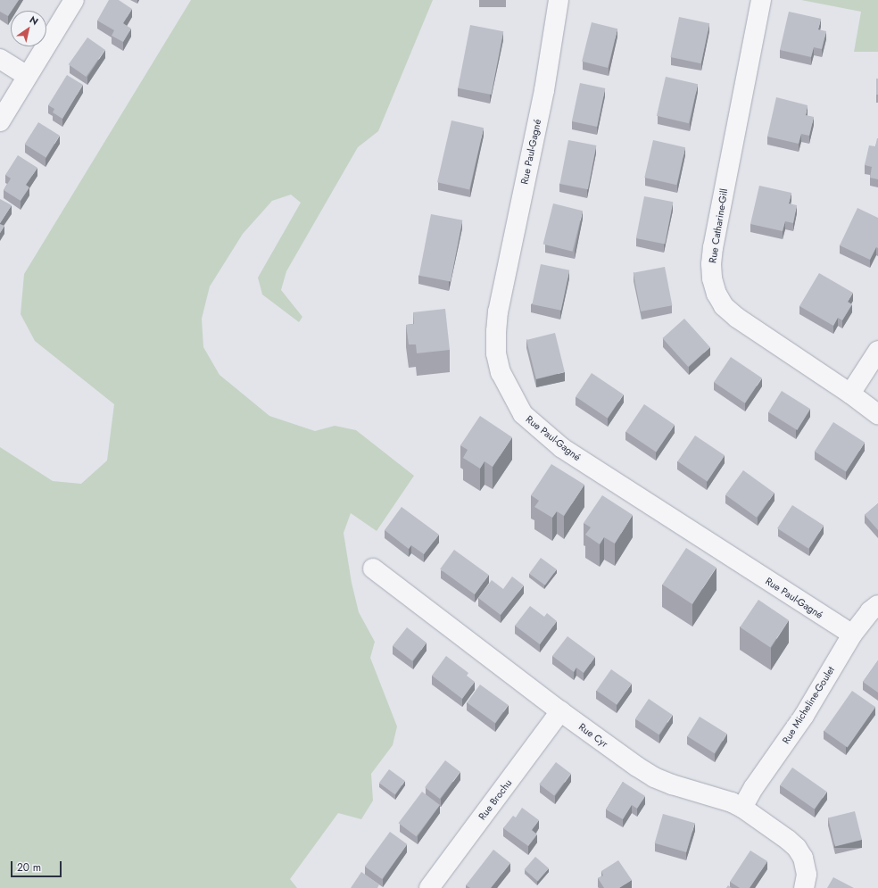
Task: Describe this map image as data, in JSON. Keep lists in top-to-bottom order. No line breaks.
{"streets":{"street":["Rue Paul-Gagné","Rue Catharine-Gill","Rue Micheline-Goulet","Rue Cyr","Rue Brochu"]},"crossings":[["Rue Paul-Gagné","Rue Micheline-Goulet"],["Rue Micheline-Goulet","Rue Cyr"],["Rue Cyr","Rue Brochu"]],"scale_bar":"20 m","north":"top right"}
